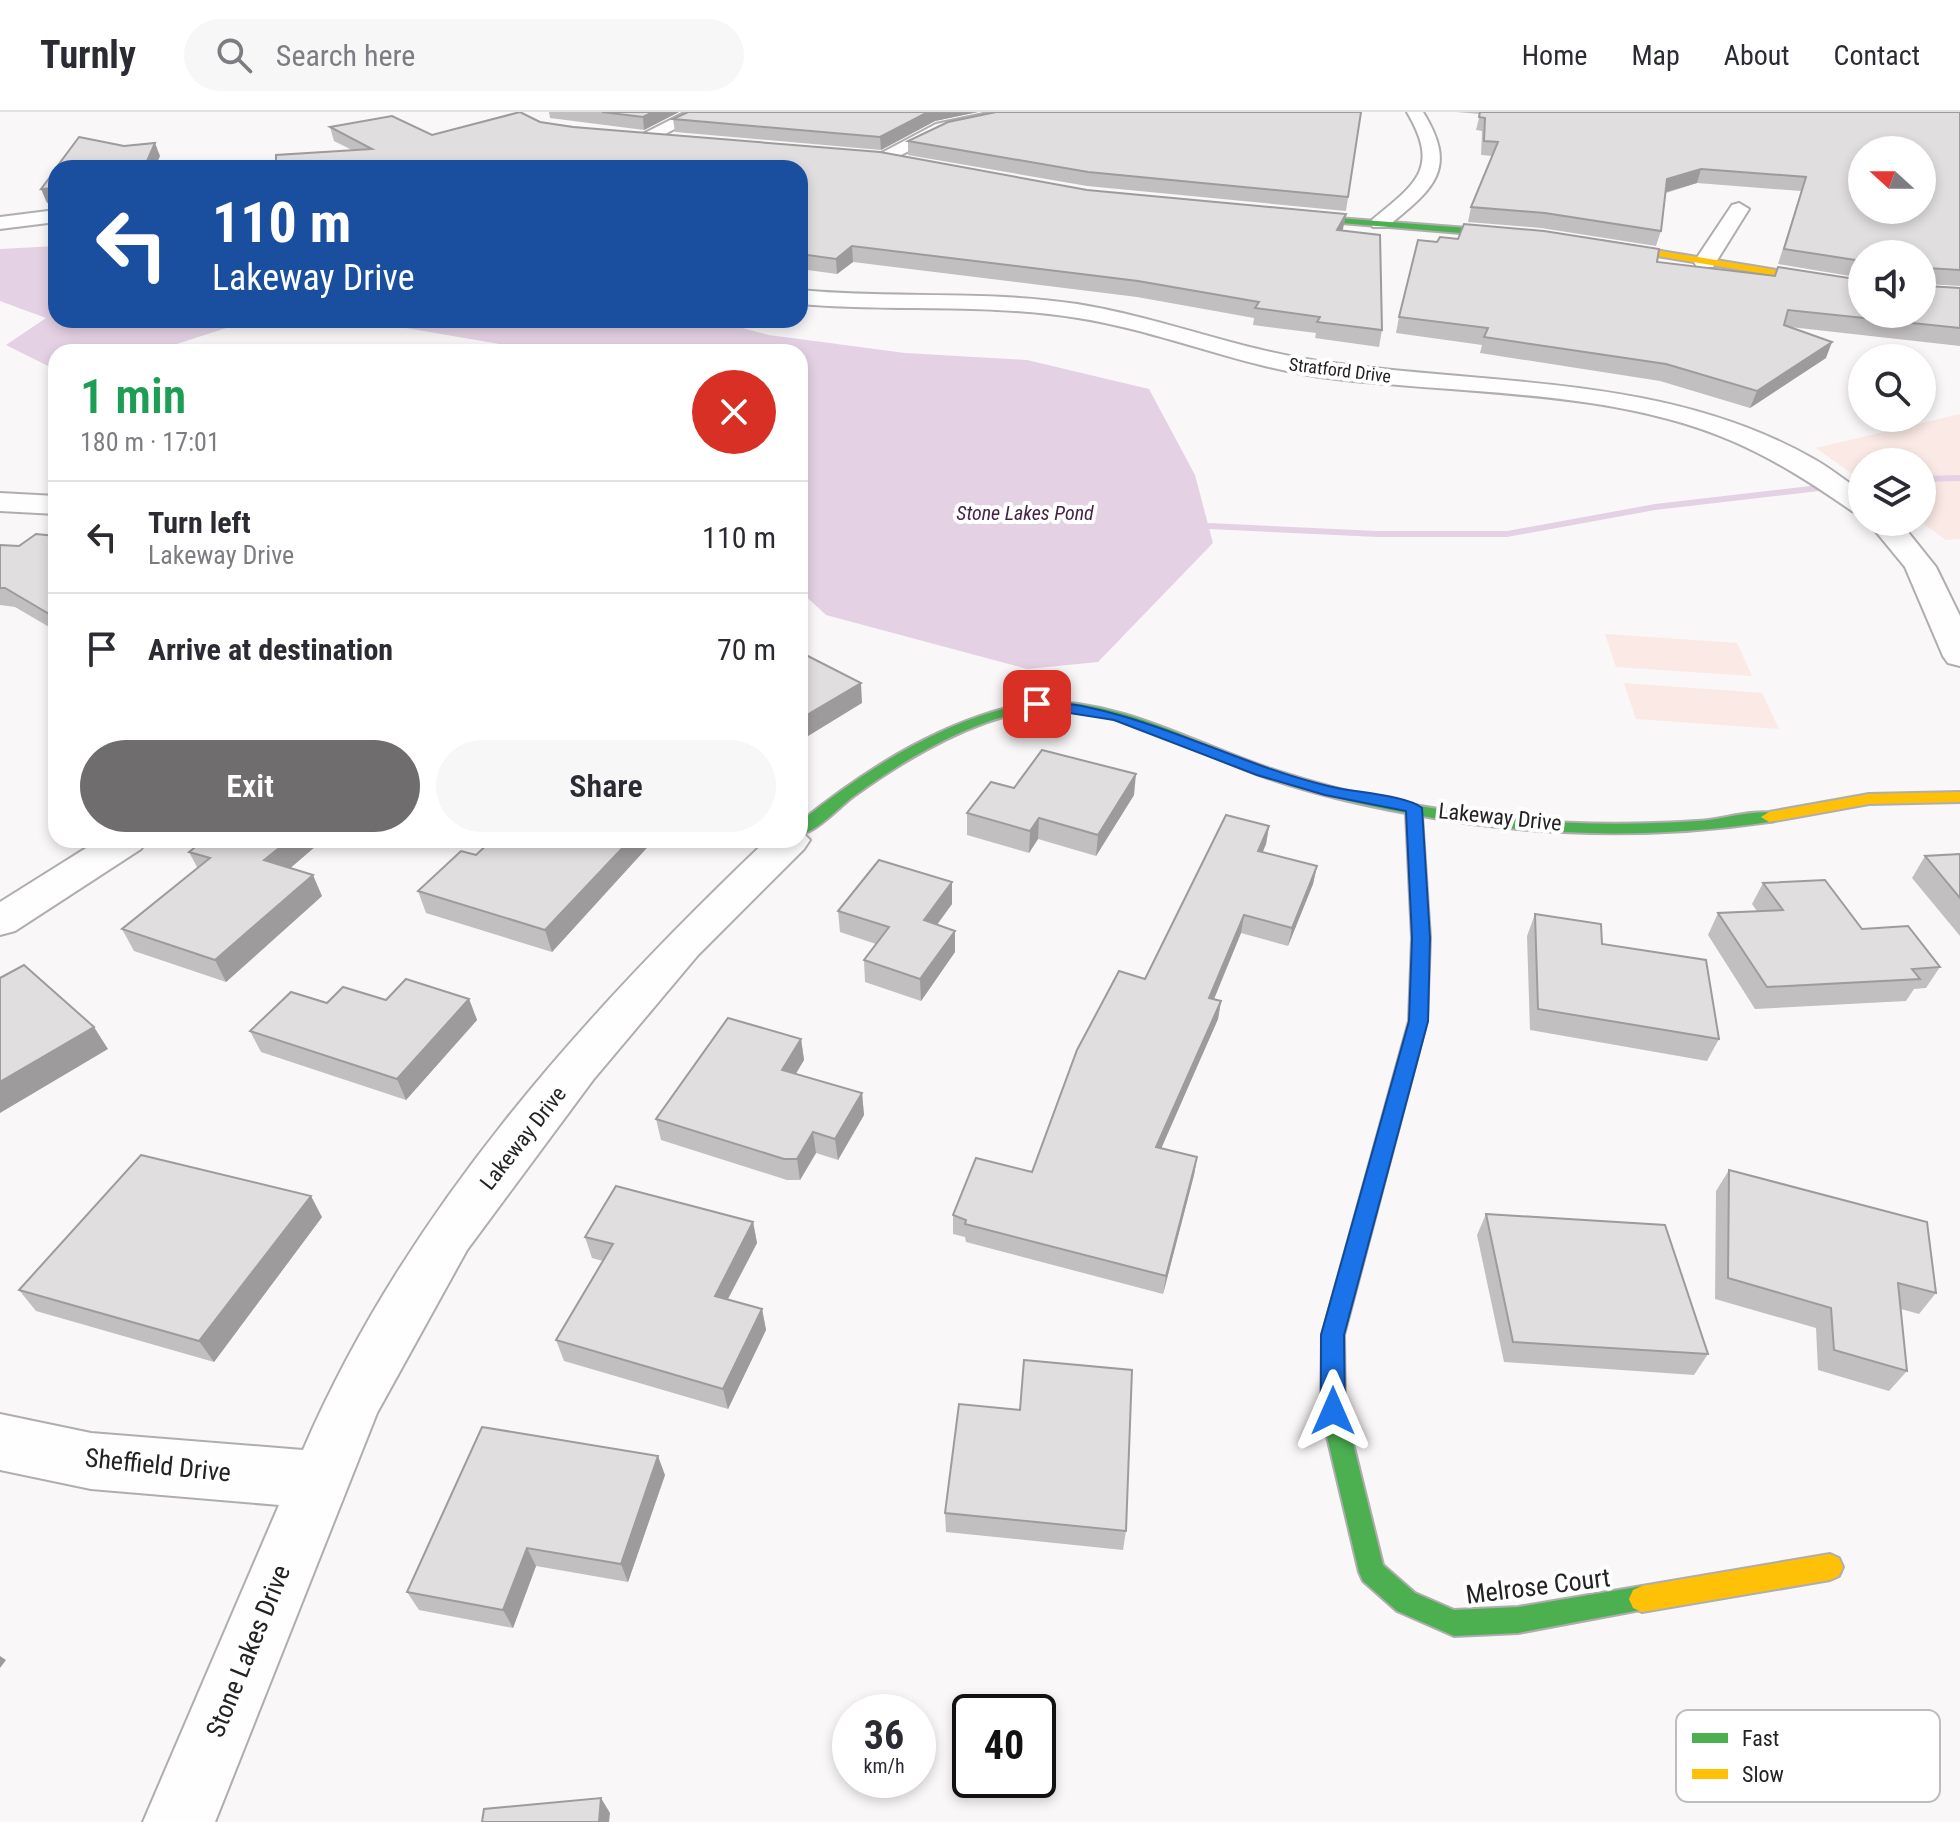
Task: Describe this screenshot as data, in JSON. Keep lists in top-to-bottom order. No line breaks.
{"streets":{"street":["Stratford Drive","Lakeway Drive","Sheffield Drive","Melrose Court","Stone Lakes Drive"]},"crossings":[["Lakeway Drive","Sheffield Drive"],["Lakeway Drive","Melrose Court"],["Lakeway Drive","Stone Lakes Drive"],["Sheffield Drive","Stone Lakes Drive"]],"water":["Stone Lakes Pond"],"legend":["Fast","Slow"],"north":"left","page":{"header":"Turnly","search":"Search here","nav":["Home","Map","About","Contact"],"turn":["110 m","Lakeway Drive"],"heading":["1 min","180 m · 17:01"],"list":[{"name":"Turn left","note":"Lakeway Drive","value":"110 m"},{"name":"Arrive at destination","value":"70 m"}],"buttons":["Exit","Share"],"speed":"36 km/h","limit":"40"}}
